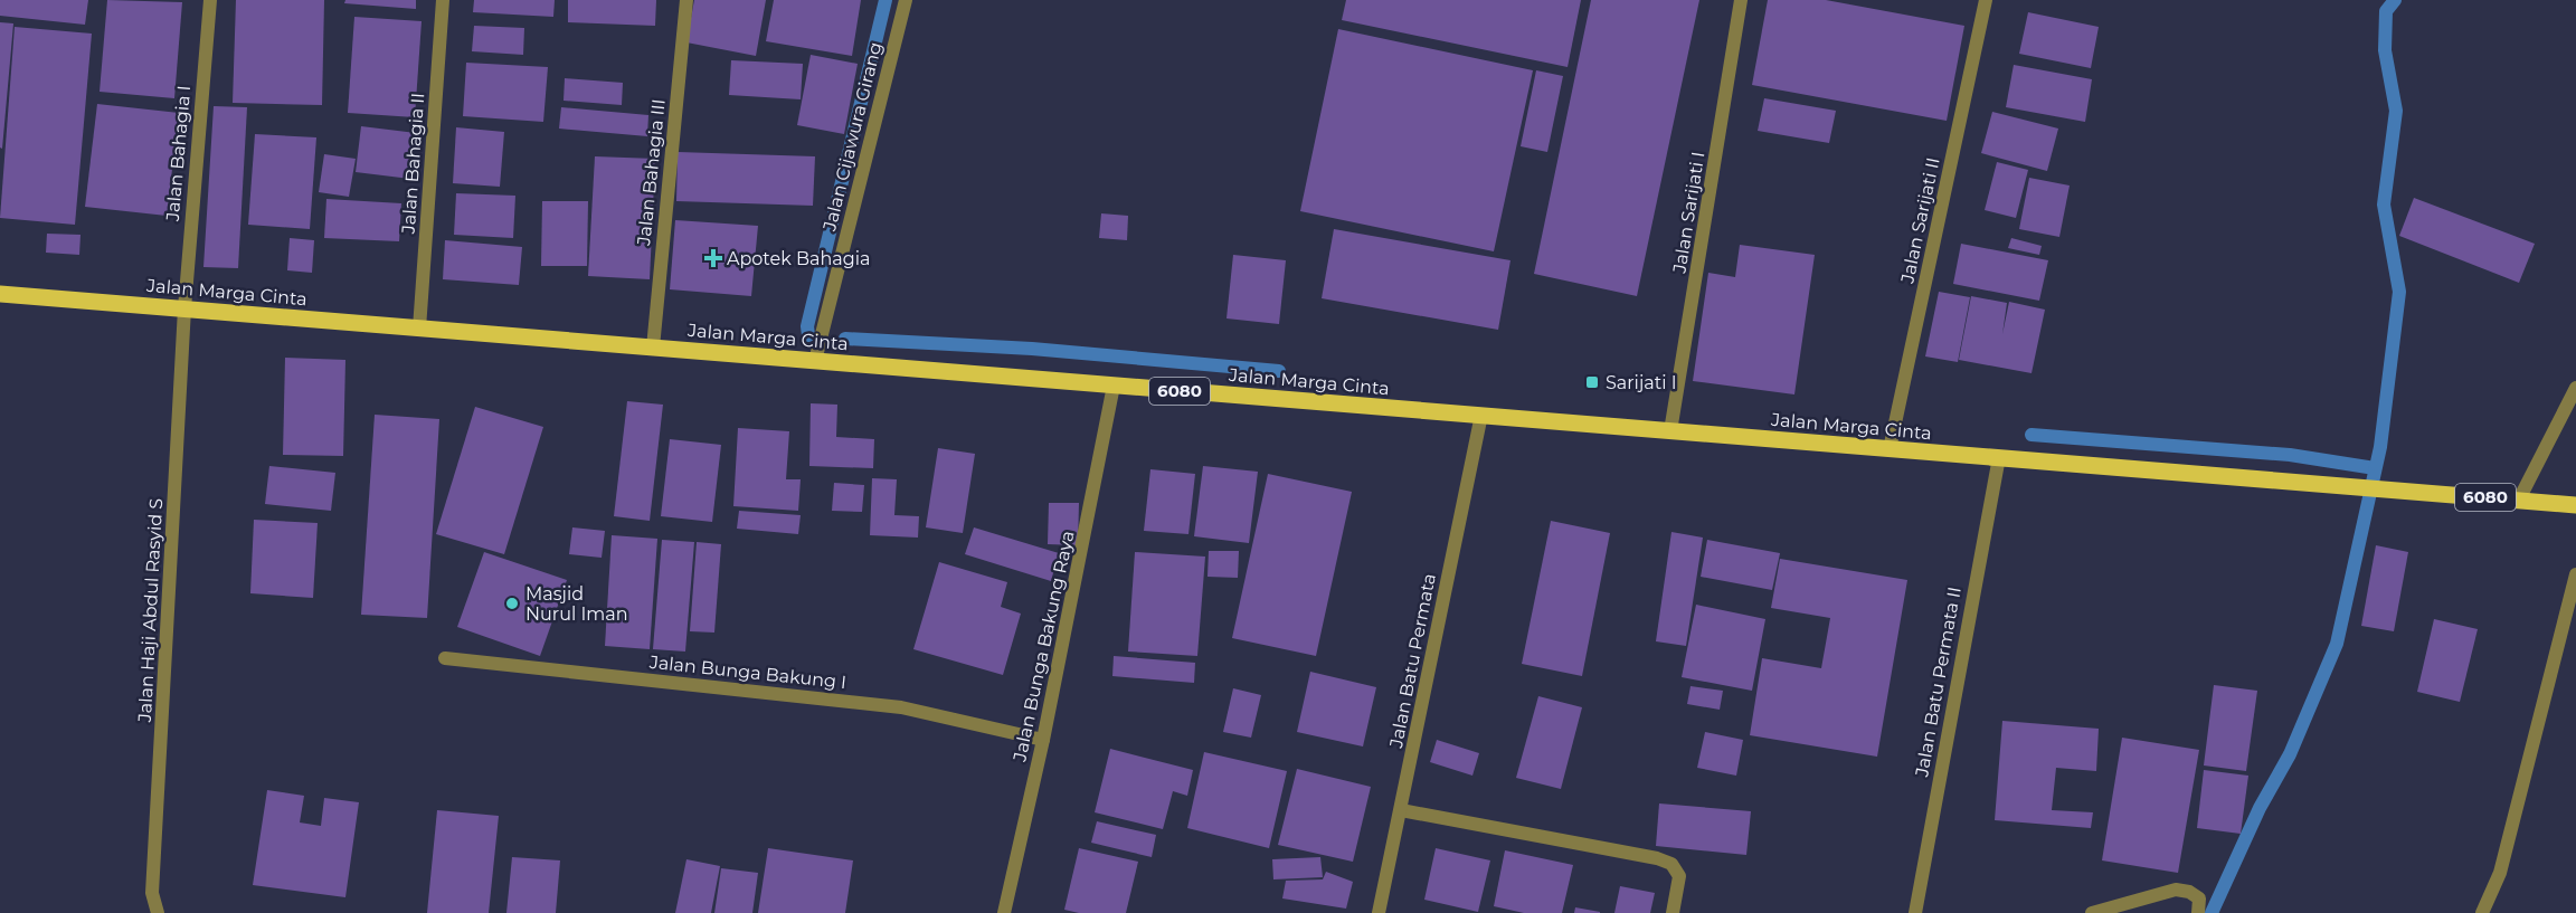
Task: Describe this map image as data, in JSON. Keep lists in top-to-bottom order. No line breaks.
{"streets":{"main road":["Jalan Marga Cinta","6080"],"street":["Jalan Cijawura Girang","Jalan Bahagia I","Jalan Bahagia II","Jalan Bahagia III","Jalan Sarijati I","Jalan Sarijati II","Jalan Haji Abdul Rasyid S","Jalan Bunga Bakung Raya","Jalan Batu Permata","Jalan Bunga Bakung I","Jalan Batu Permata II"]},"crossings":[["Jalan Cijawura Girang","Jalan Marga Cinta"],["Jalan Bahagia I","Jalan Marga Cinta"],["Jalan Bahagia I","Jalan Haji Abdul Rasyid S"],["Jalan Bahagia II","Jalan Marga Cinta"],["Jalan Bahagia III","Jalan Marga Cinta"],["Jalan Sarijati I","Jalan Marga Cinta"],["Jalan Sarijati II","Jalan Marga Cinta"],["Jalan Marga Cinta","Jalan Haji Abdul Rasyid S"],["Jalan Marga Cinta","Jalan Bunga Bakung Raya"],["Jalan Marga Cinta","Jalan Batu Permata"],["Jalan Marga Cinta","Jalan Batu Permata II"],["Jalan Bunga Bakung Raya","Jalan Bunga Bakung I"]],"places":{"health":["Apotek Bahagia"],"transit":["Sarijati I"],"other":["Masjid Nurul Iman"]}}
